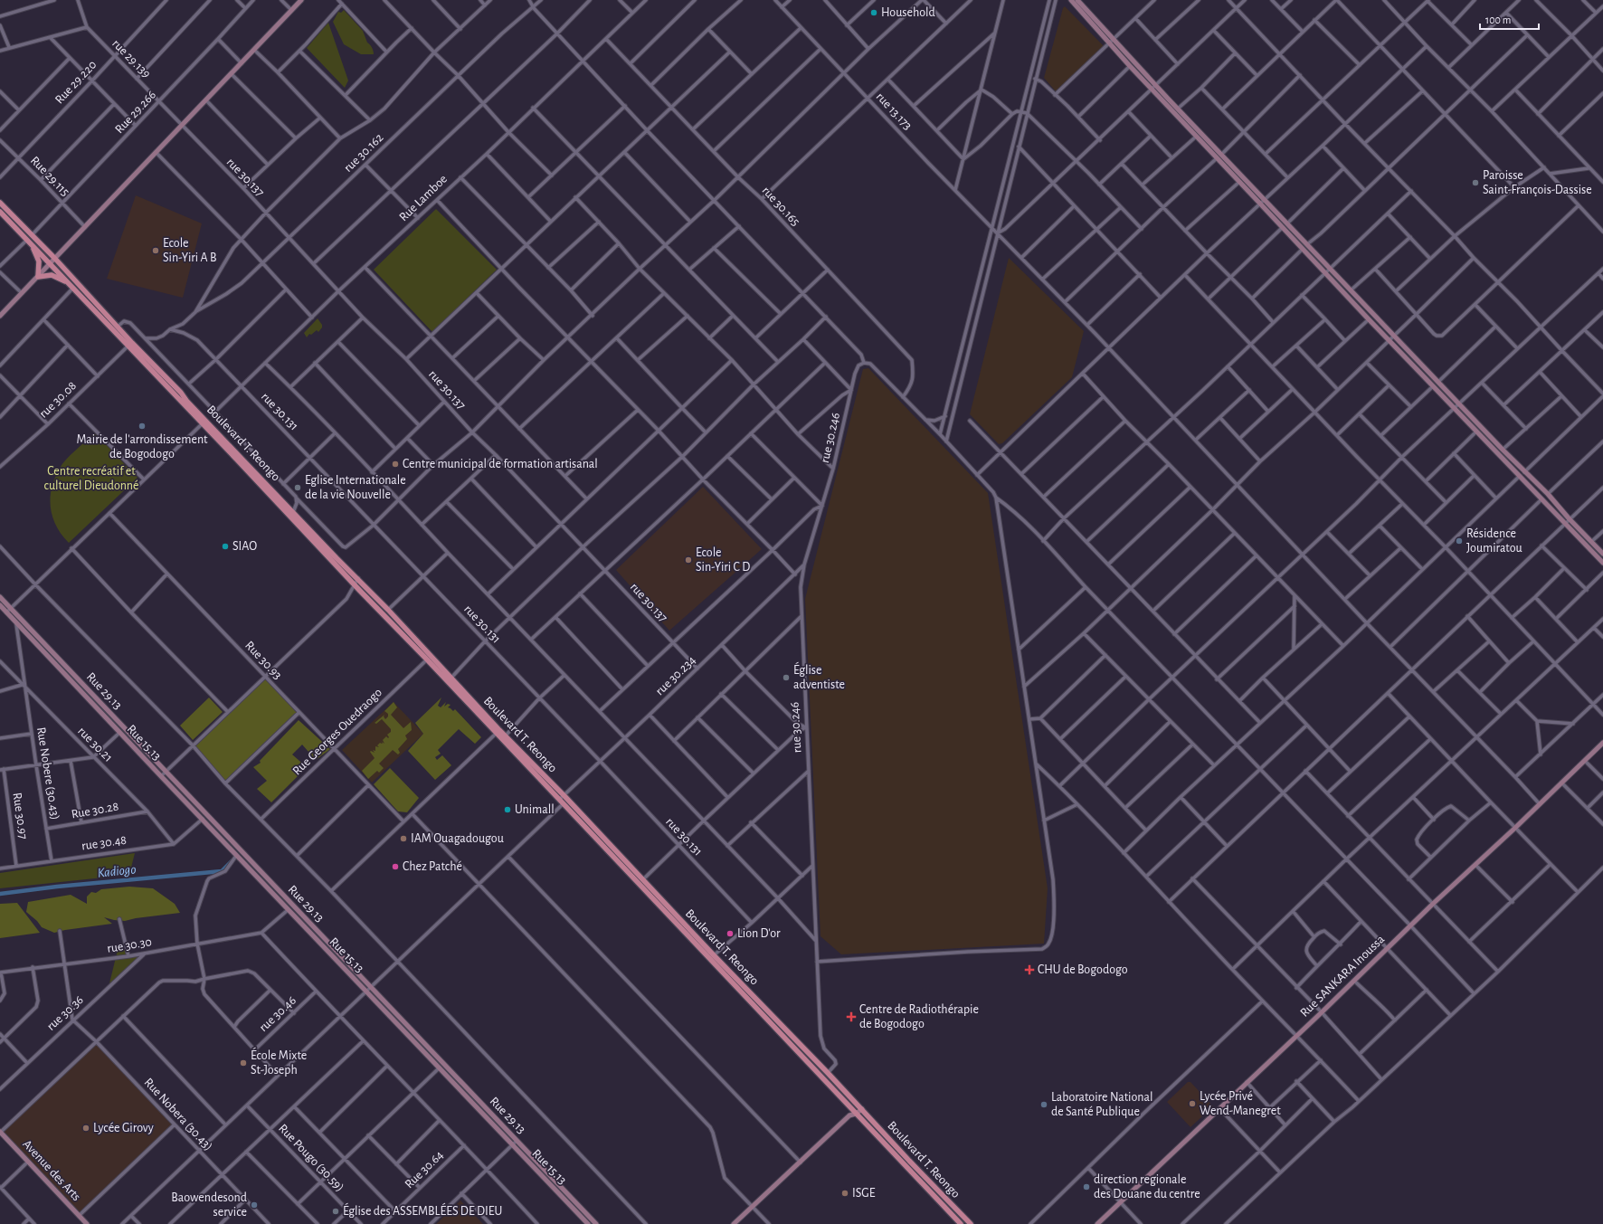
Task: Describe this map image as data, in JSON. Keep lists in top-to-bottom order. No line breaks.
{"streets":{"main road":["Boulevard T. Reongo","Rue 29.13","Rue 15.13","Rue SANKARA Inoussa","Avenue des Arts"],"street":["rue 29.139","Rue 29.220","rue 13.173","Rue 29.266","rue 30.162","Rue 29.115","rue 30.137","Rue Lamboe","rue 30.165","rue 30.08","rue 30.131","rue 30.246","Rue 30.93","rue 30.234","Rue Georges Ouedraogo","rue 30.21","Rue Nobere (30.43)","Rue 30.28","Rue 30.97","rue 30.48","rue 30.30","rue 30.36","rue 30.46","Rue Nobera (30.43)","Rue Pougo (30.59)","Rue 30.64"]},"crossings":[["rue 29.139","Rue 29.220"],["rue 29.139","Rue 29.266"],["rue 29.139","rue 30.137"],["Rue 29.220","Rue 29.115"],["rue 13.173","Rue SANKARA Inoussa"],["Rue 29.266","Rue 29.115"],["Rue 29.266","Boulevard T. Reongo"],["rue 30.162","rue 30.137"],["rue 30.137","Rue Lamboe"],["rue 30.137","rue 30.234"],["Rue Lamboe","rue 30.165"],["Rue Lamboe","rue 30.131"],["rue 30.08","Boulevard T. Reongo"],["rue 30.131","rue 30.234"],["rue 30.246","Boulevard T. Reongo"],["rue 30.246","rue 30.234"],["Boulevard T. Reongo","rue 30.234"],["Boulevard T. Reongo","Rue Georges Ouedraogo"],["Rue 30.93","Rue Georges Ouedraogo"],["Rue 29.13","Rue 15.13"],["Rue 15.13","Rue Nobere (30.43)"],["rue 30.21","Rue Nobere (30.43)"],["rue 30.21","Rue 30.28"],["rue 30.21","rue 30.48"],["Rue Nobere (30.43)","Rue 30.28"],["Rue Nobere (30.43)","rue 30.48"],["Rue 30.97","rue 30.48"],["rue 30.30","rue 30.36"],["rue 30.36","Rue Nobera (30.43)"]],"water":["Kadiogo"],"parks":["Centre recréatif et culturel Dieudonné"],"places":{"other":["Household","Paroisse Saint-François-Dassise","Ecole Sin-Yiri A B","Mairie de l'arrondissement de Bogodogo","Centre municipal de formation artisanal","Eglise Internationale de la vie Nouvelle","Résidence Joumiratou","SIAO","Ecole Sin-Yiri C D","Église adventiste","Unimall","IAM Ouagadougou","Chez Patché","Lion D'or","École Mixte St-Joseph","Lycée Privé Wend-Manegret","Laboratoire National de Santé Publique","Lycée Girovy","direction regionale des Douane du centre","ISGE","Baowendesond service","Église des ASSEMBLÉES DE DIEU"],"health":["CHU de Bogodogo","Centre de Radiothérapie de Bogodogo"]},"scale_bar":"100 m"}
